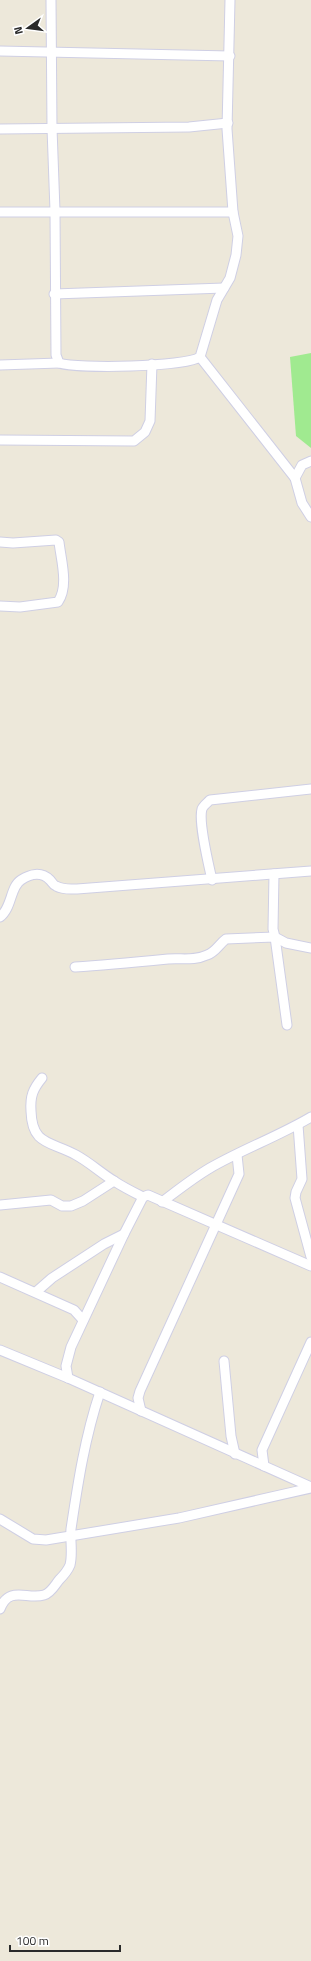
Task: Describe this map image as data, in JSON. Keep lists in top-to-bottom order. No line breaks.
{"scale_bar":"100 m","north":"left"}
